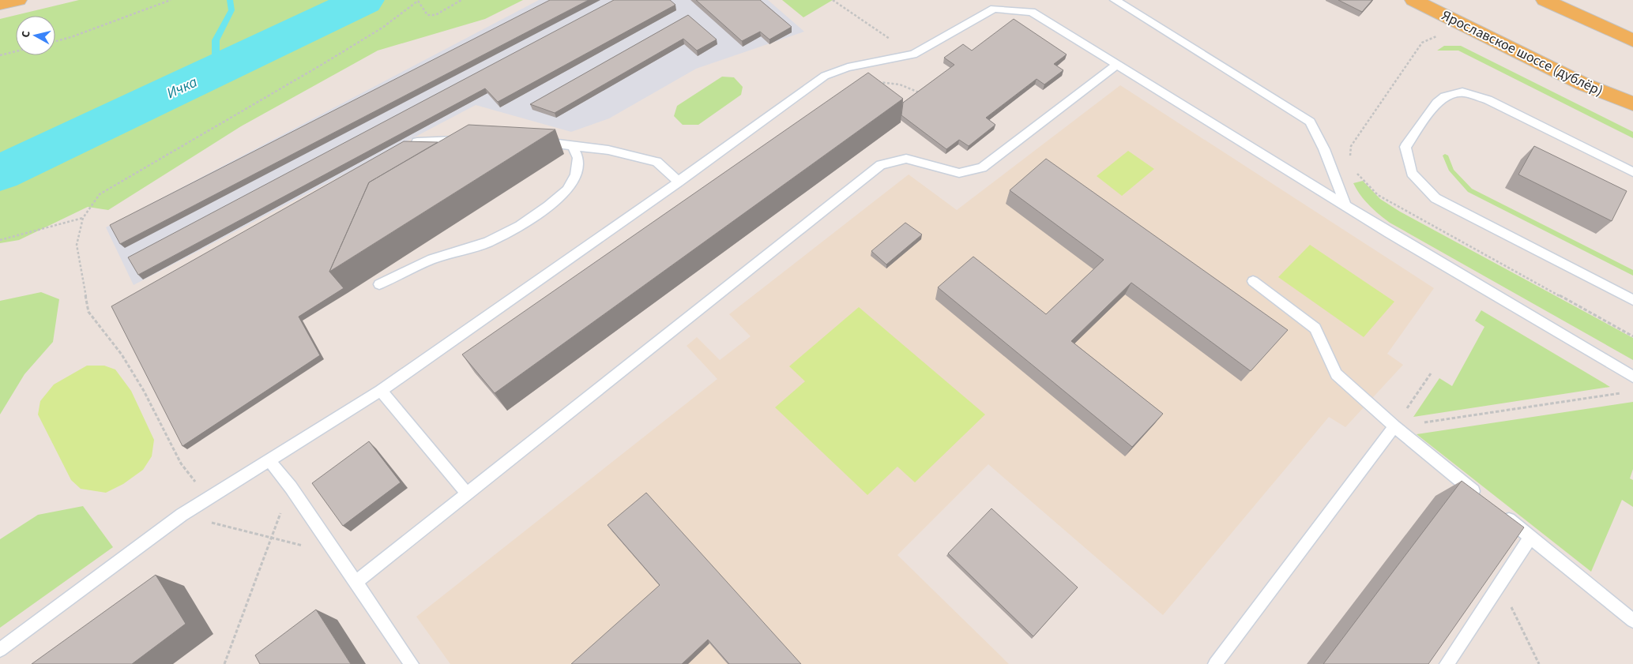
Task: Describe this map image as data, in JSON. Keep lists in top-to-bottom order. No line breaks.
{"streets":{"main road":["Ярославское шоссе (дублёр)"]},"water":["Ичка"],"north":"left"}
